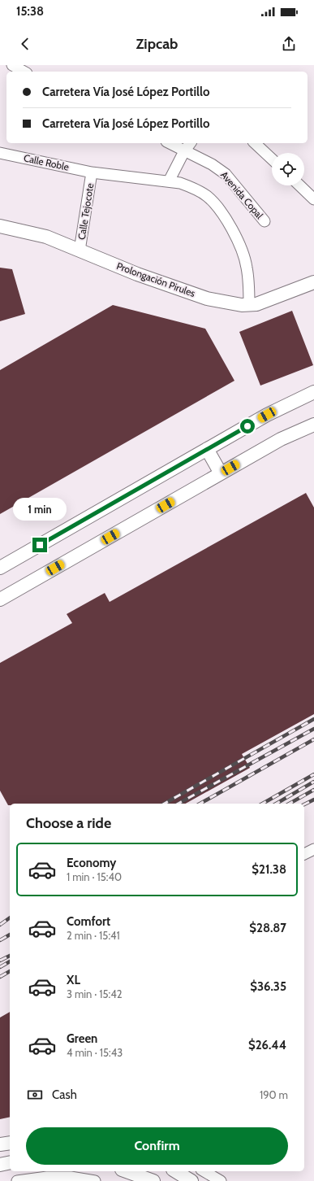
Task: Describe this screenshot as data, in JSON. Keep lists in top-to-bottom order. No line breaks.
{"streets":{"main road":["Prolongación Pirules"],"street":["Calle Roble","Avenida Copal","Calle Tejocote"]},"crossings":[["Calle Roble","Calle Tejocote"],["Calle Roble","Prolongación Pirules"],["Calle Tejocote","Prolongación Pirules"]],"page":{"status":"15:38","header":"Zipcab","banner":["Carretera Vía José López Portillo","Carretera Vía José López Portillo"],"bubble":"1 min","heading":"Choose a ride","list":[{"name":"Economy","note":"1 min · 15:40","value":"$21.38"},{"name":"Comfort","note":"2 min · 15:41","value":"$28.87"},{"name":"XL","note":"3 min · 15:42","value":"$36.35"},{"name":"Green","note":"4 min · 15:43","value":"$26.44"}],"pay":["Cash","190 m"],"buttons":"Confirm"}}
